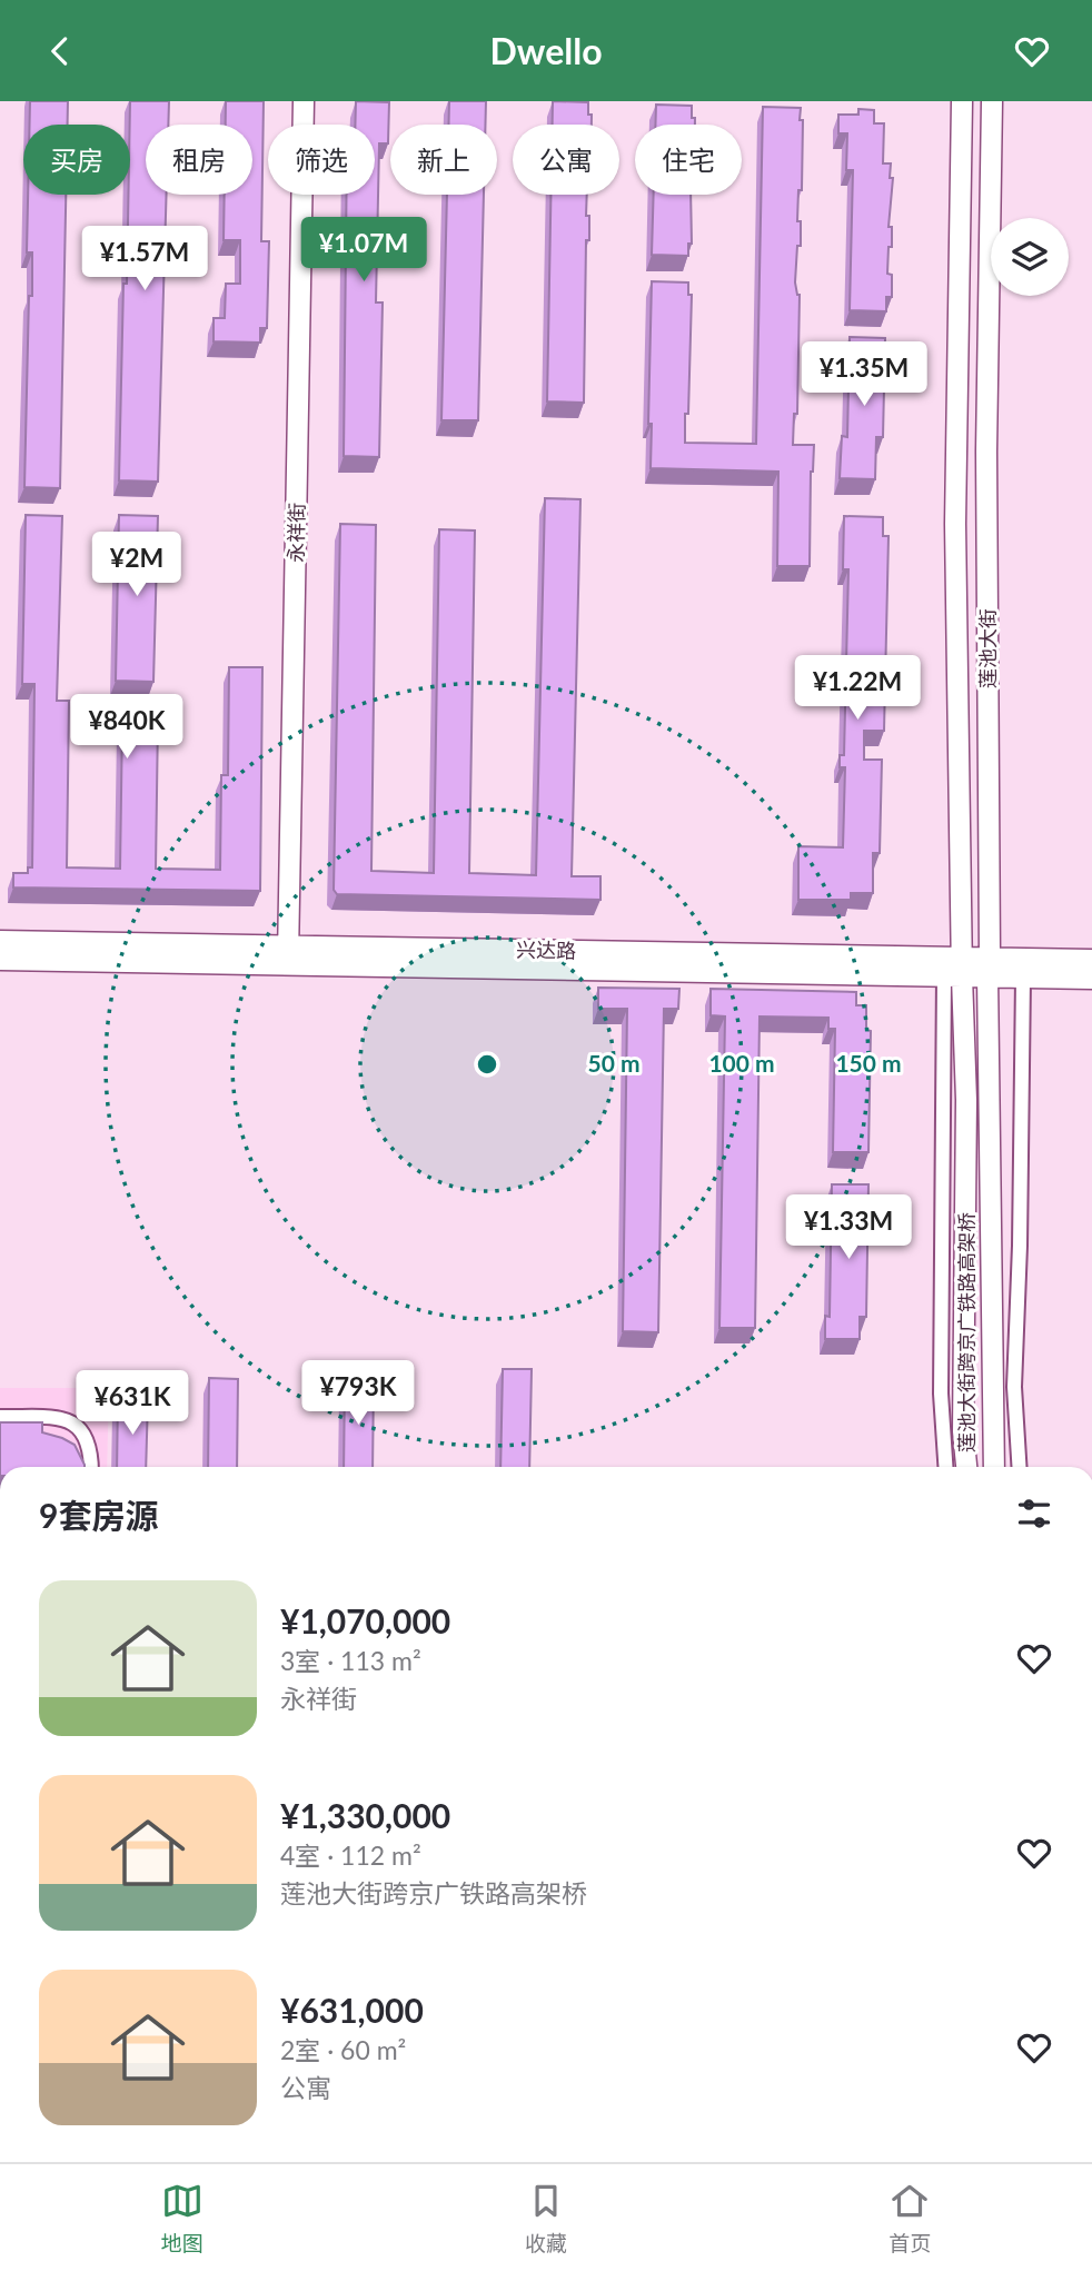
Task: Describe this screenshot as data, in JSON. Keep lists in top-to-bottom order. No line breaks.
{"streets":{"main road":["永祥街","莲池大街","兴达路","莲池大街跨京广铁路高架桥"]},"crossings":[["永祥街","兴达路"],["莲池大街","兴达路"],["莲池大街","莲池大街跨京广铁路高架桥"]],"page":{"header":"Dwello","chip":["买房","租房","筛选","新上","公寓","住宅"],"price":["¥1.07M","¥1.57M","¥1.35M","¥2M","¥1.22M","¥840K","¥1.33M","¥793K","¥631K"],"heading":"9套房源","list":[{"name":"¥1,070,000","note":"3室 · 113 m² · 永祥街"},{"name":"¥1,330,000","note":"4室 · 112 m² · 莲池大街跨京广铁路高架桥"},{"name":"¥631,000","note":"2室 · 60 m² · 公寓"}],"tabs":["地图","收藏","首页"]},"rings":["50 m","100 m","150 m"]}
